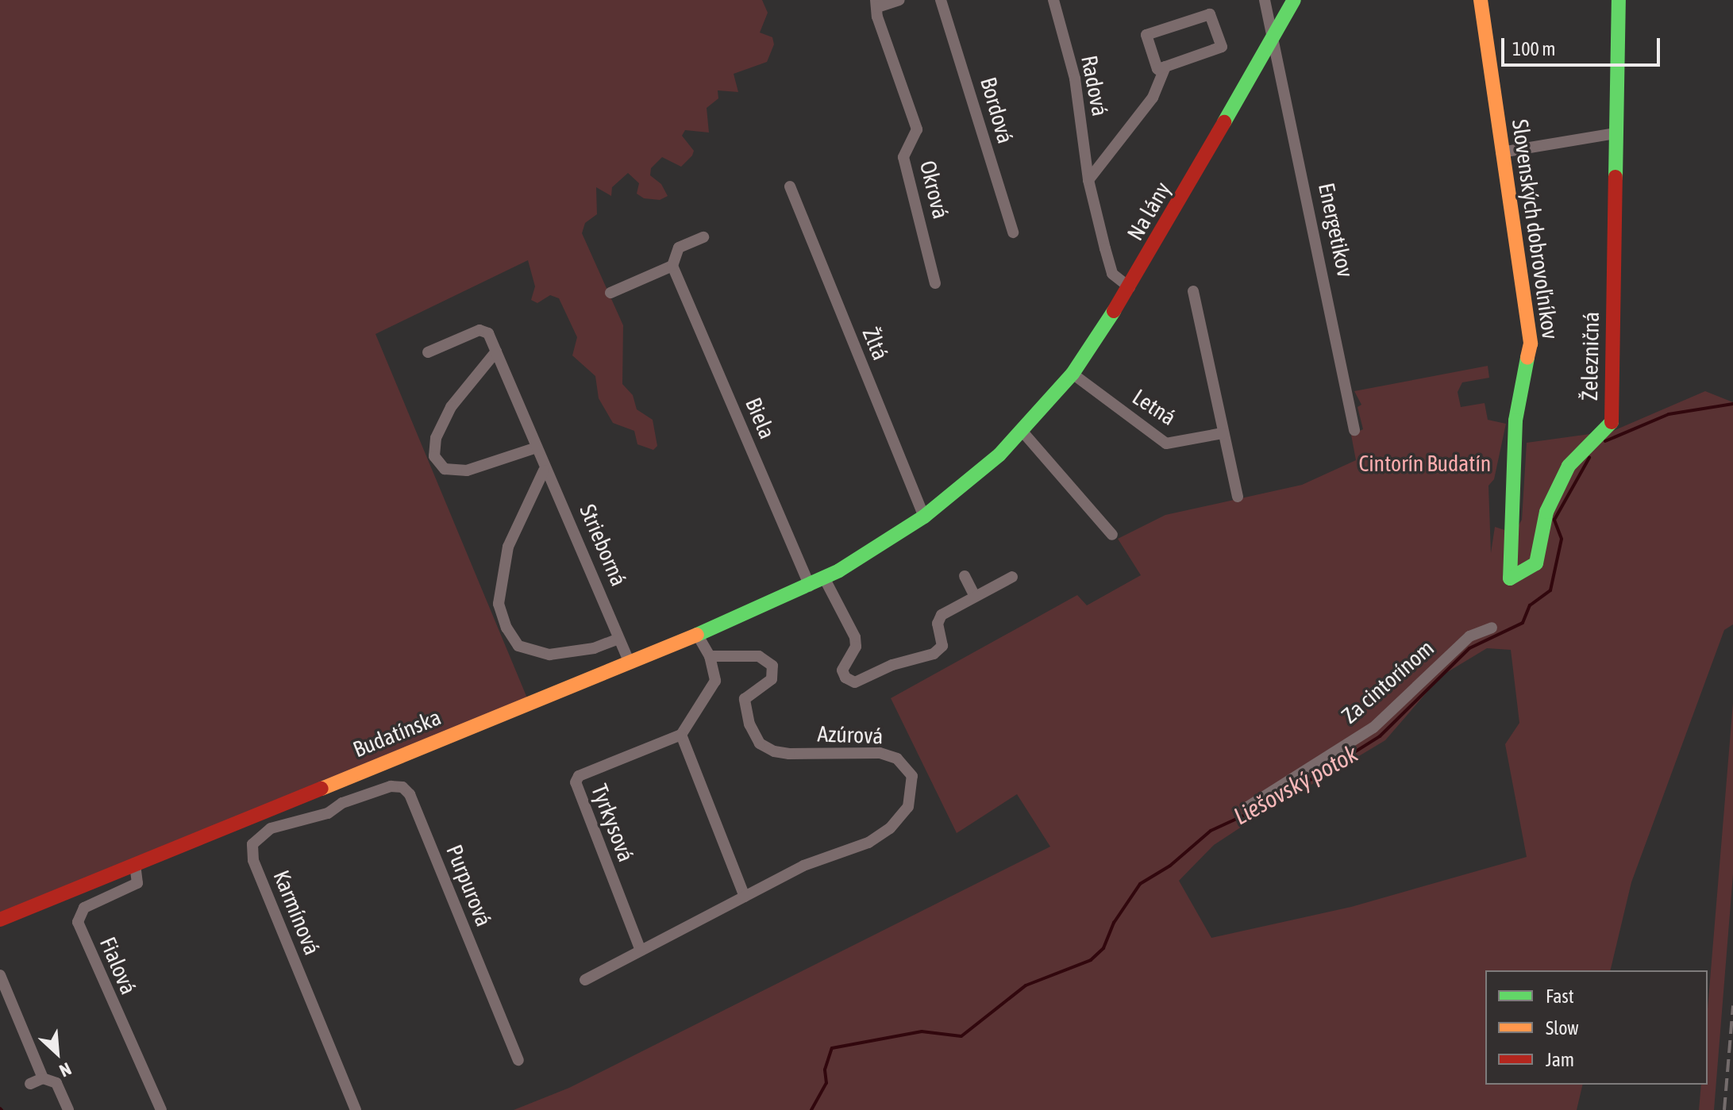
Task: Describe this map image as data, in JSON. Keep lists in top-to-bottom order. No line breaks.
{"streets":{"street":["Radová","Bordová","Okrová","Na lány","Slovenských dobrovoľníkov","Energetikov","Žltá","Železničná","Letná","Biela","Strieborná","Za cintorínom","Budatínska","Azúrová","Tyrkysová","Purpurová","Karmínová","Fialová"]},"crossings":[["Radová","Na lány"],["Na lány","Energetikov"],["Na lány","Žltá"],["Na lány","Letná"],["Na lány","Biela"],["Na lány","Budatínska"],["Slovenských dobrovoľníkov","Železničná"],["Biela","Budatínska"],["Strieborná","Budatínska"],["Budatínska","Fialová"],["Purpurová","Karmínová"]],"water":["Liešovský potok"],"parks":["Cintorín Budatín"],"legend":["Fast","Slow","Jam"],"scale_bar":"100 m","north":"bottom right"}
